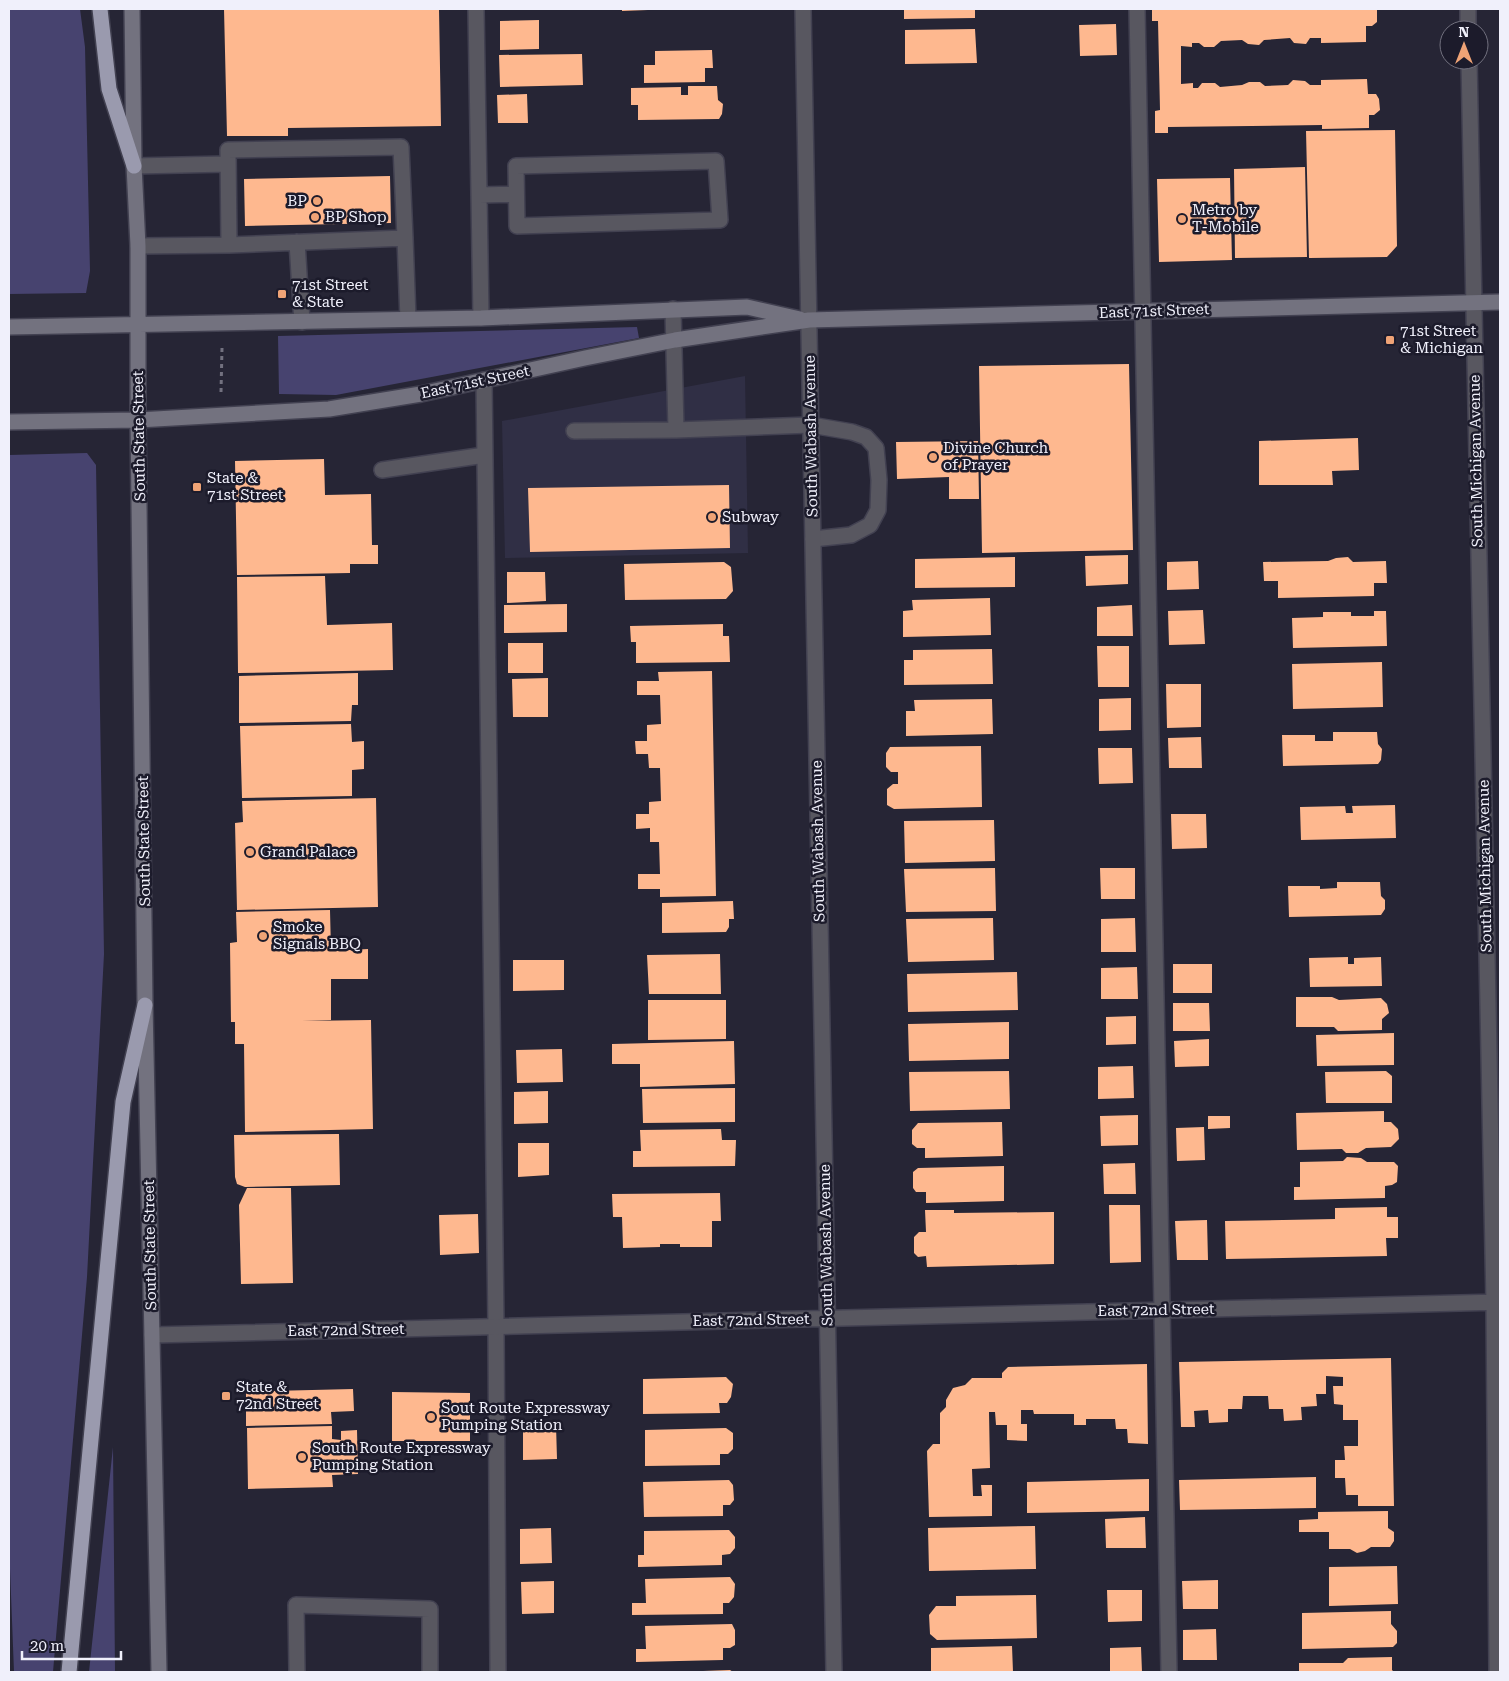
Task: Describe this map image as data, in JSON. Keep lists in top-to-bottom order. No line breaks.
{"streets":{"main road":["East 71st Street","South State Street"],"street":["South Wabash Avenue","South Michigan Avenue","East 72nd Street"]},"crossings":[["East 71st Street","South State Street"],["East 71st Street","South Wabash Avenue"],["East 71st Street","South Michigan Avenue"],["South State Street","East 72nd Street"],["South Wabash Avenue","East 72nd Street"],["South Michigan Avenue","East 72nd Street"]],"places":{"other":["BP","BP Shop","Metro by T-Mobile","Divine Church of Prayer","Subway","Grand Palace","Smoke Signals BBQ","Sout Route Expressway Pumping Station","South Route Expressway Pumping Station"],"transit":["71st Street & State","71st Street & Michigan","State & 71st Street","State & 72nd Street"]},"scale_bar":"20 m","north":"top"}
